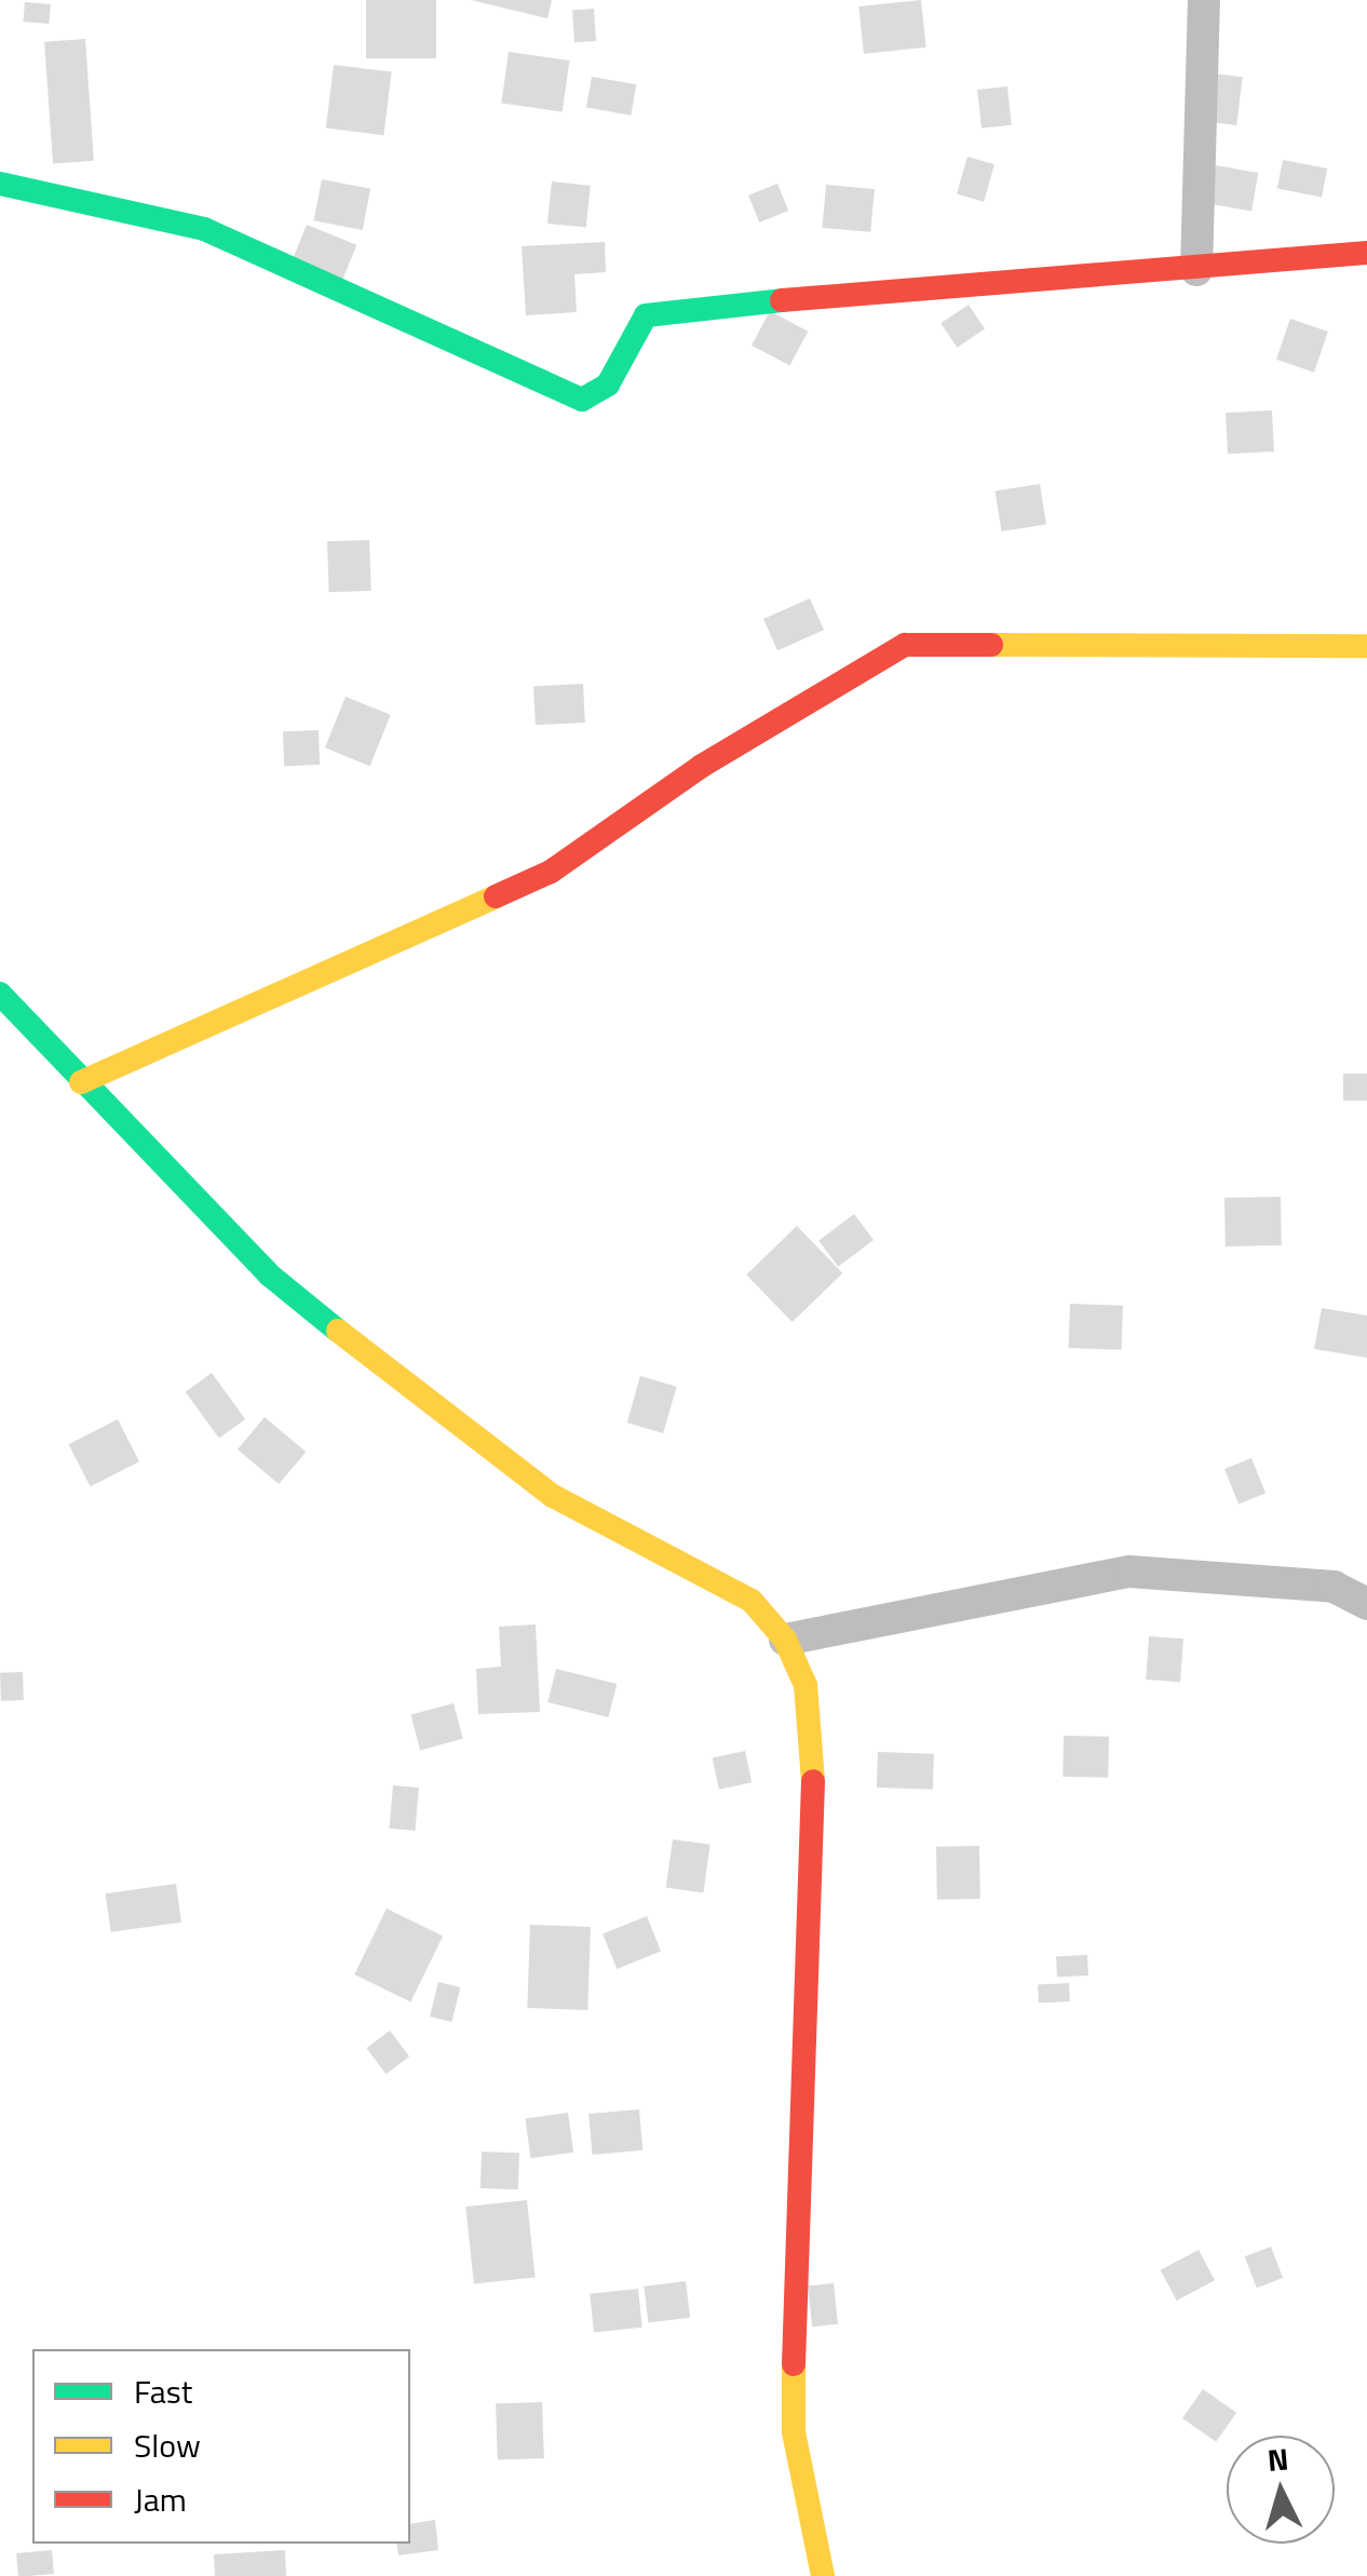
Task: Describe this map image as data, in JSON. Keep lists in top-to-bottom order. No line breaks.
{"legend":["Fast","Slow","Jam"],"north":"top"}
